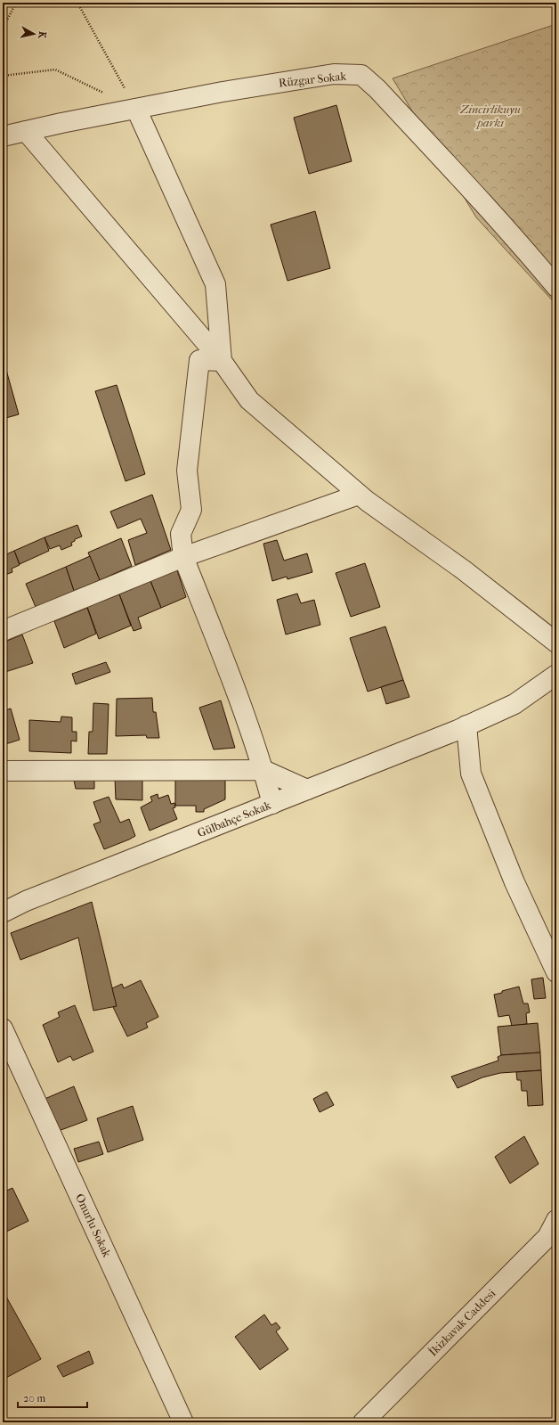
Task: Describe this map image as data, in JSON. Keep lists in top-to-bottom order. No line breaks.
{"streets":{"street":["Rüzgar Sokak","Gülbahçe Sokak","Onurlu Sokak","İkizkavak Caddesi"]},"parks":["Zincirlikuyu parkı"],"scale_bar":"20 m","north":"right"}
